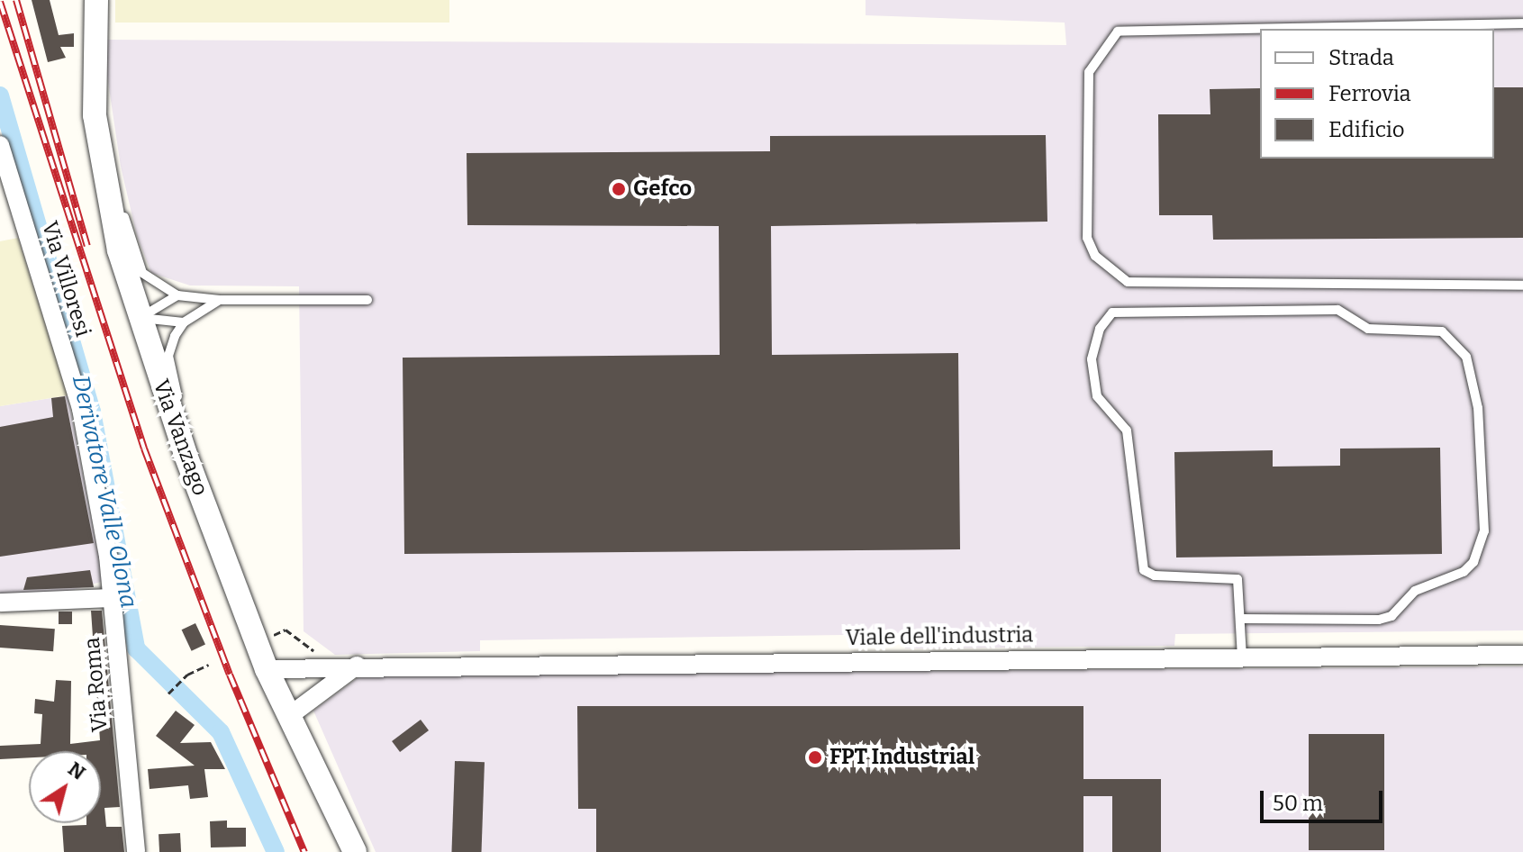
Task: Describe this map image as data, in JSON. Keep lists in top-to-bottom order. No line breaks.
{"streets":{"street":["Via Villoresi","Via Vanzago","Viale dell'industria","Via Roma"]},"crossings":[["Via Villoresi","Via Roma"],["Via Vanzago","Viale dell'industria"]],"water":["Derivatore Valle Olona"],"places":["Gefco","FPT Industrial"],"legend":["Strada","Ferrovia","Edificio"],"scale_bar":"50 m","north":"top right"}
